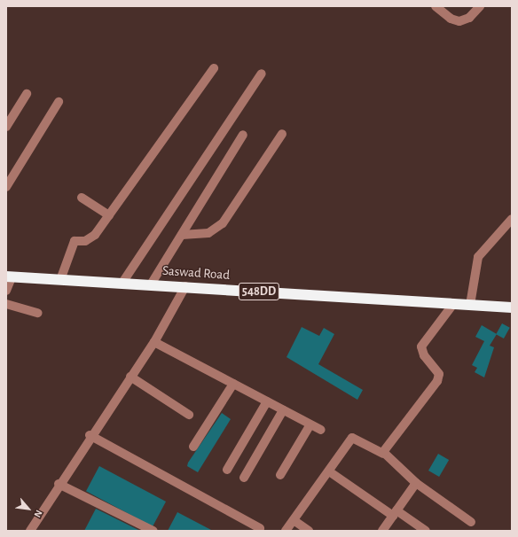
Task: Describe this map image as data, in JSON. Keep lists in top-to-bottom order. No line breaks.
{"streets":{"highway":["Saswad Road","548DD"]},"north":"bottom right"}
